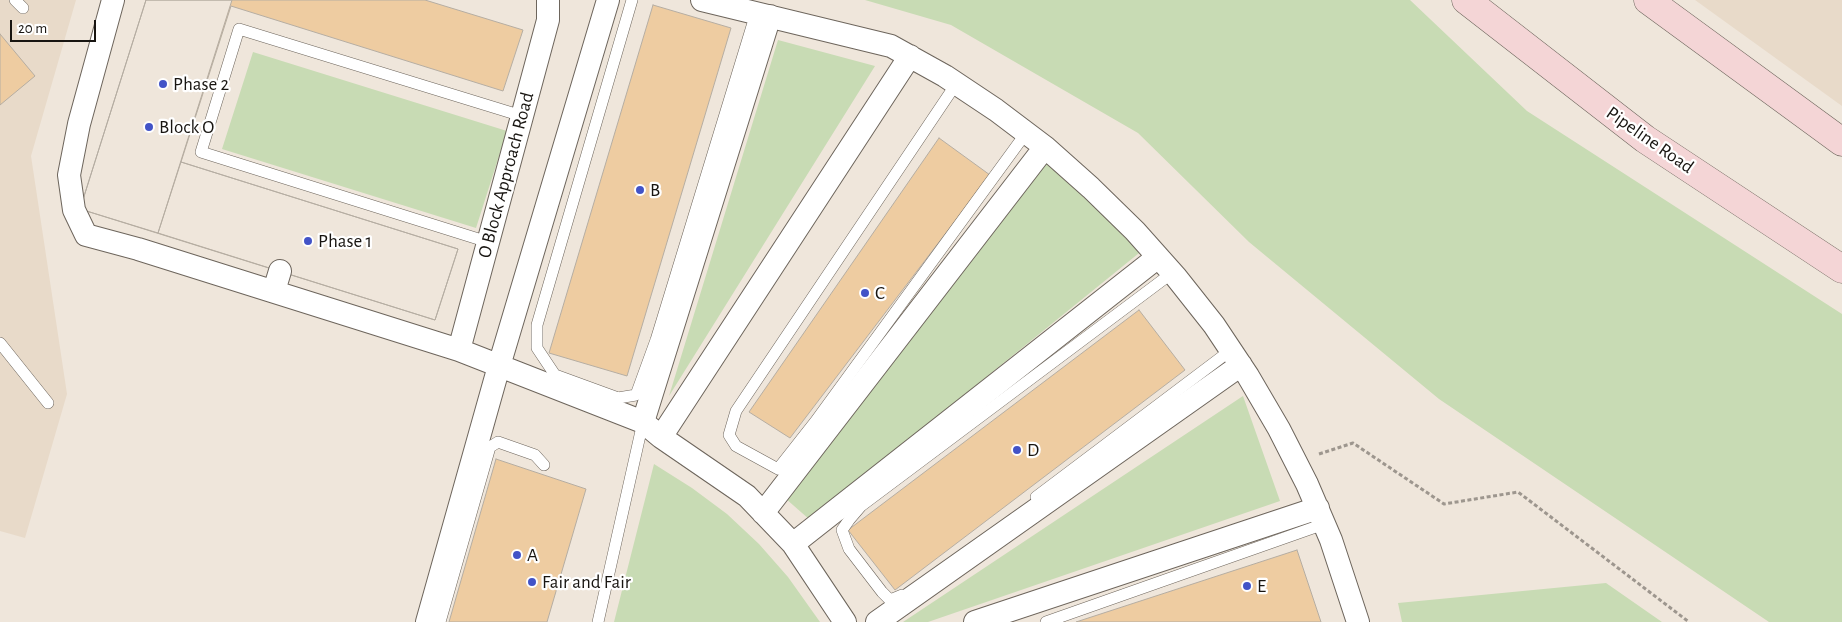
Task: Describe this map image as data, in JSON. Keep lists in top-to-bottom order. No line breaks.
{"streets":{"main road":["Pipeline Road"],"street":["O Block Approach Road"]},"places":["Phase 2","Block O","B","Phase 1","C","D","A","Fair and Fair","E"],"scale_bar":"20 m"}
